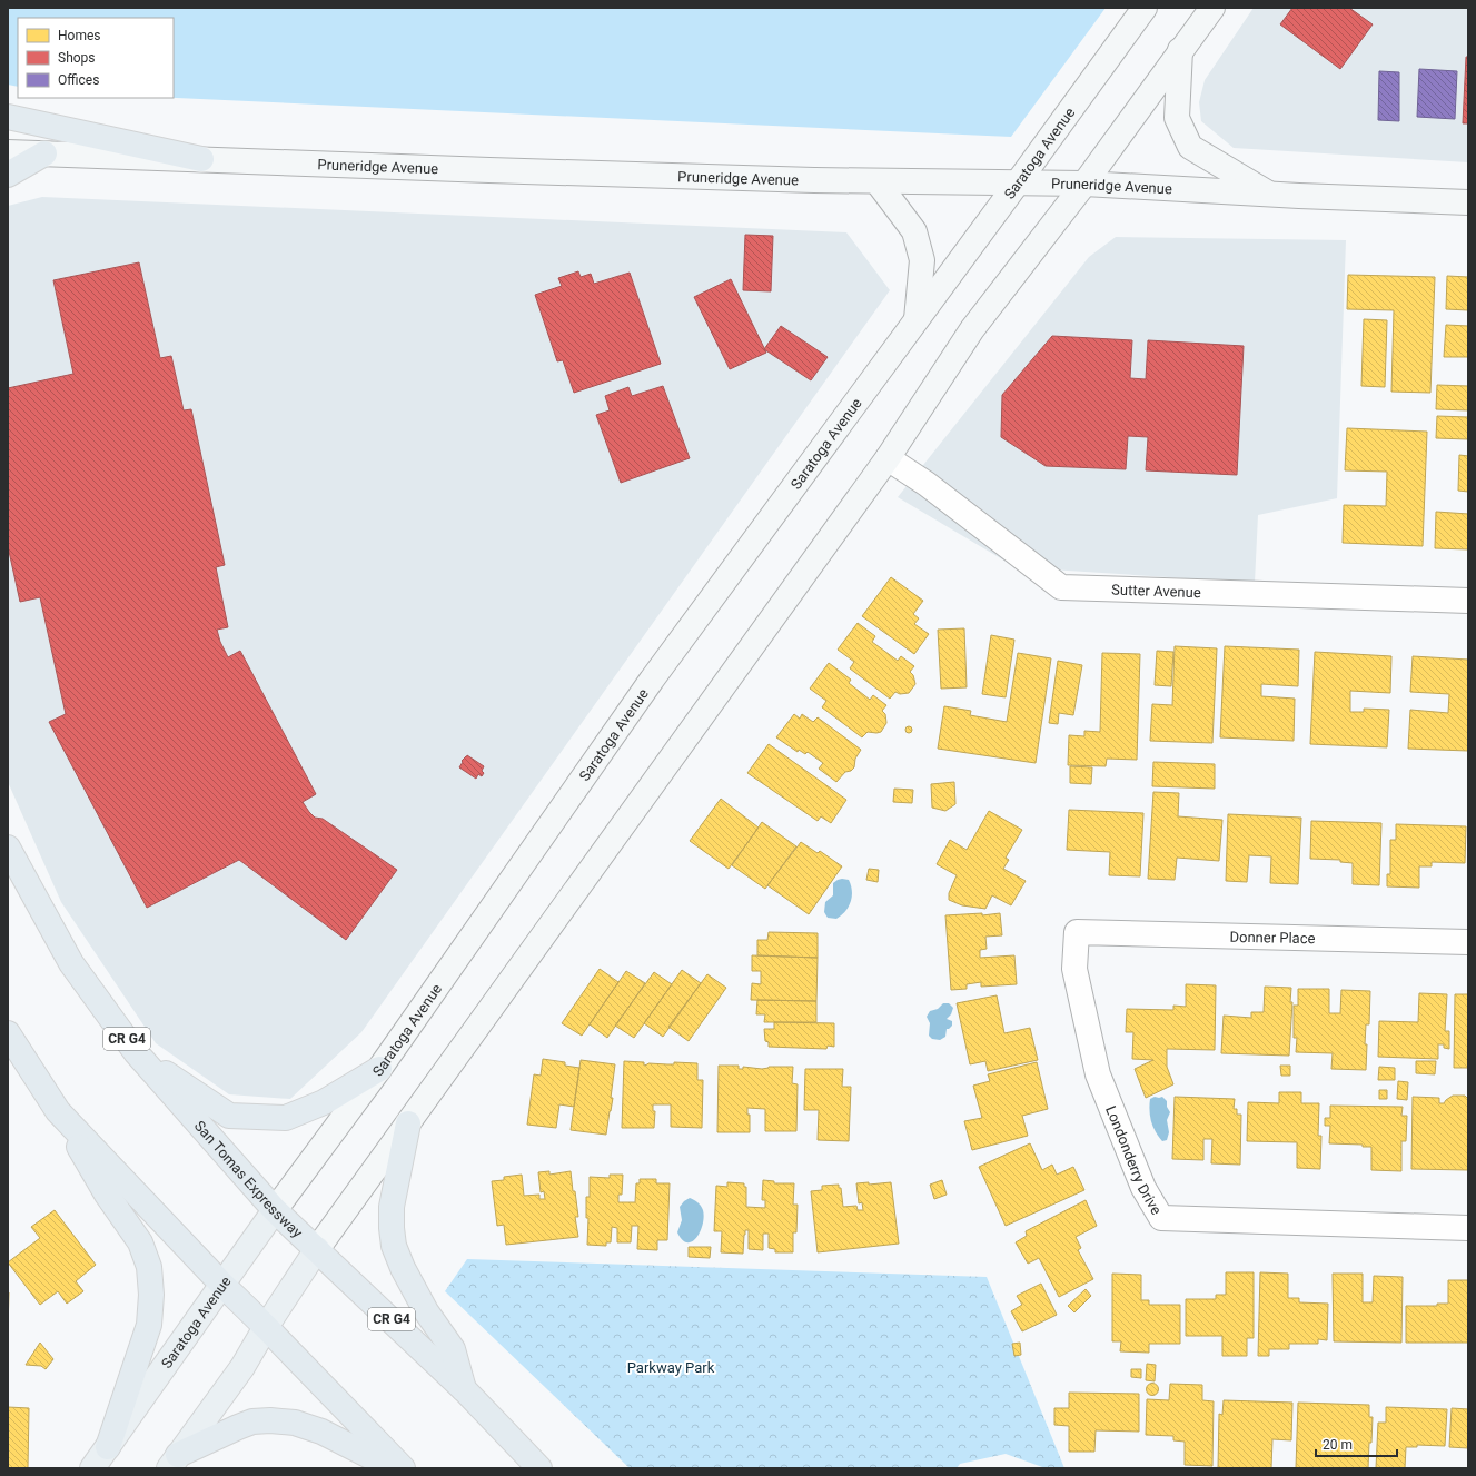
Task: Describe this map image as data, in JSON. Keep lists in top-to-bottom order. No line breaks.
{"streets":{"highway":["CR G4","San Tomas Expressway"],"main road":["Saratoga Avenue","Pruneridge Avenue"],"street":["Sutter Avenue","Donner Place","Londonderry Drive"]},"crossings":[["Saratoga Avenue","Pruneridge Avenue"],["Saratoga Avenue","San Tomas Expressway"],["Donner Place","Londonderry Drive"]],"parks":["Parkway Park"],"legend":["Homes","Shops","Offices"],"scale_bar":"20 m"}
